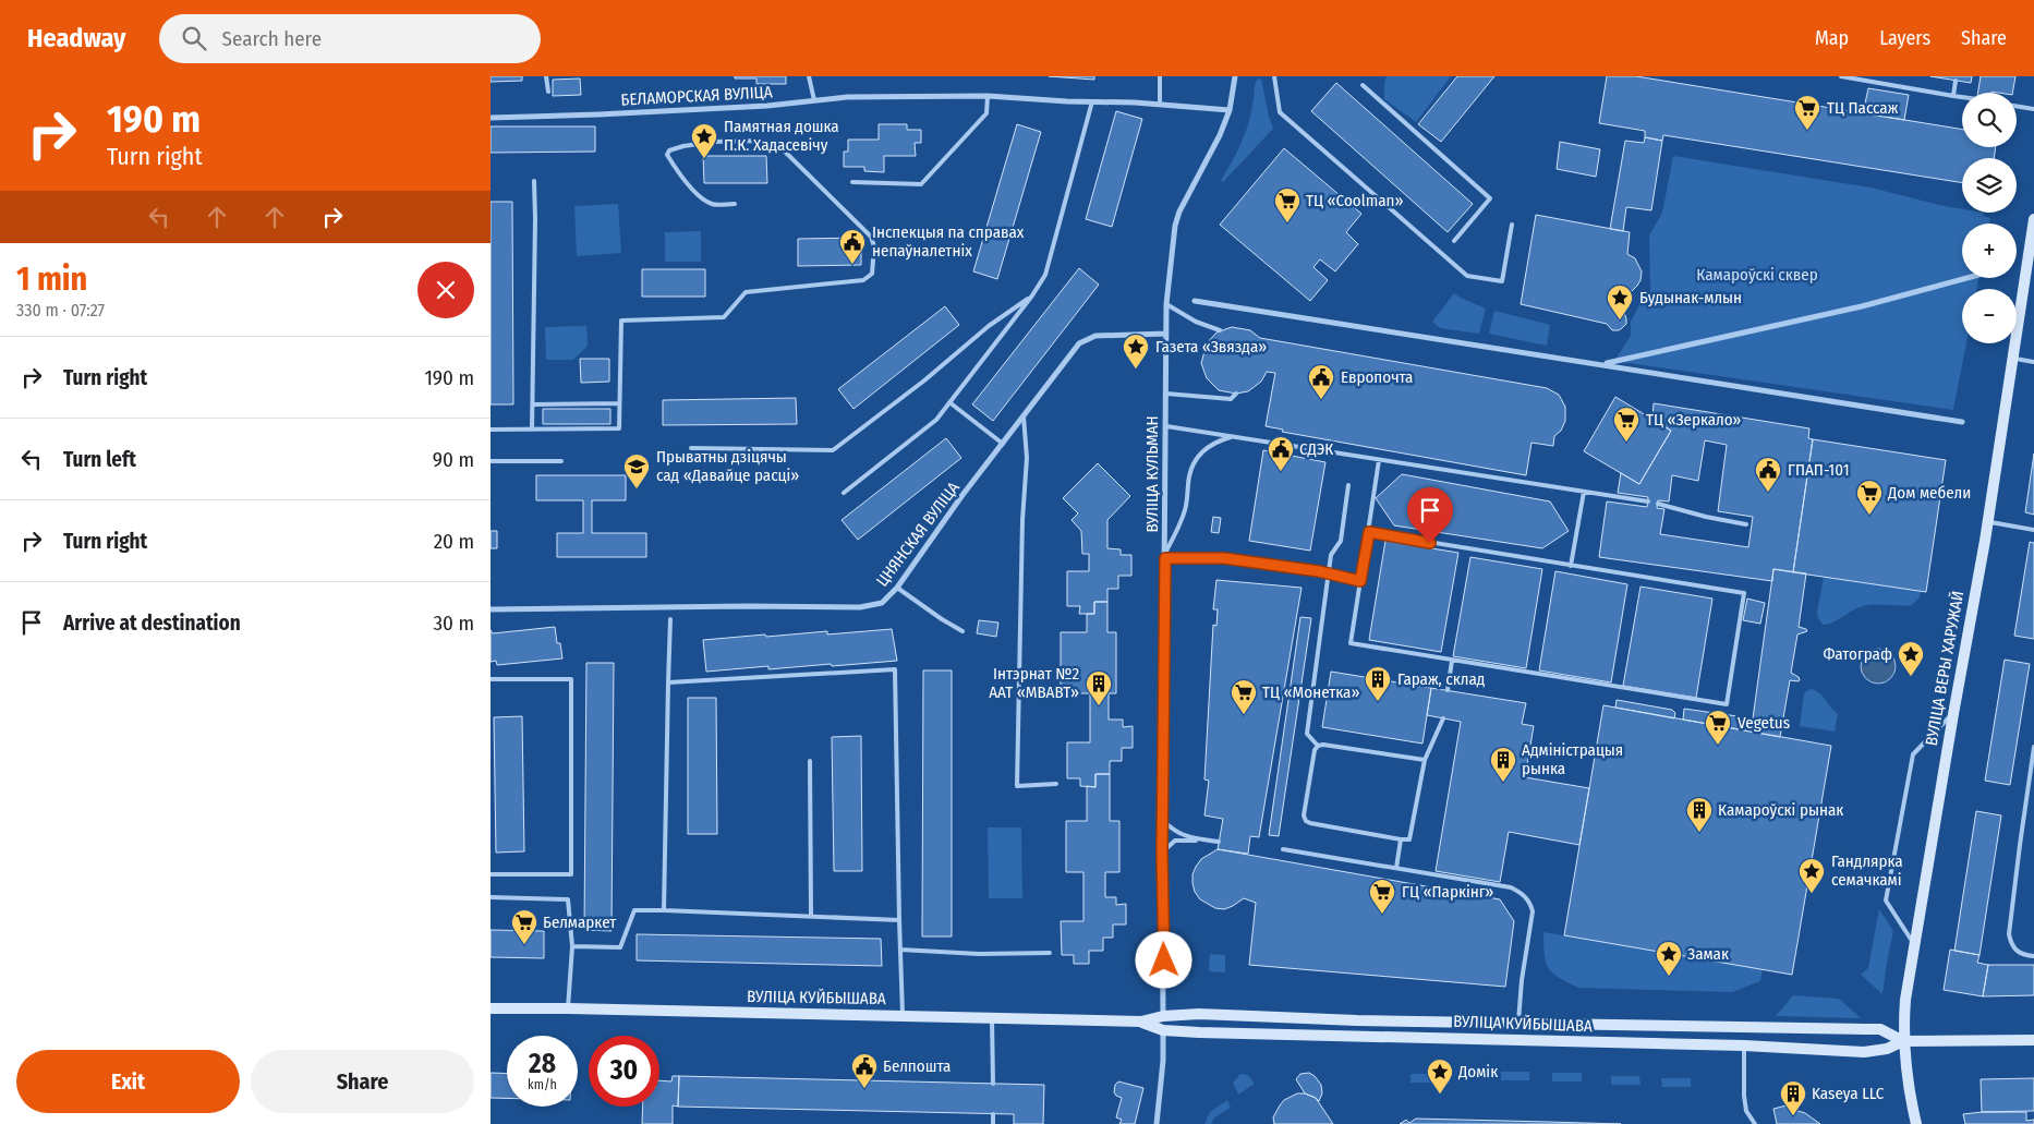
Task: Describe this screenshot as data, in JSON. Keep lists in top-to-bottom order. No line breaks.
{"streets":{"main road":["ВУЛІЦА ВЕРЫ ХАРУЖАЙ","ВУЛІЦА КУЙБЫШАВА"],"street":["БЕЛАМОРСКАЯ ВУЛІЦА","ВУЛІЦА КУЛЬМАН","ЦНЯНСКАЯ ВУЛІЦА"]},"crossings":[["БЕЛАМОРСКАЯ ВУЛІЦА","ВУЛІЦА КУЛЬМАН"],["ВУЛІЦА КУЛЬМАН","ЦНЯНСКАЯ ВУЛІЦА"],["ВУЛІЦА КУЛЬМАН","ВУЛІЦА КУЙБЫШАВА"],["ВУЛІЦА ВЕРЫ ХАРУЖАЙ","ВУЛІЦА КУЙБЫШАВА"]],"parks":["Камароўскі сквер"],"places":{"supermarket":["ТЦ Пассаж","ТЦ «Coolman»","ТЦ «Зеркало»","Дом мебели","ТЦ «Монетка»","Vegetus","ГЦ «Паркінг»","Белмаркет"],"place":["Памятная дошка П.К. Хадасевічу","Будынак-млын","Газета «Звязда»","Фатограф","Гандлярка семачкамі","Замак","Домік"],"public building":["Інспекцыя па справах непаўналетніх","Европочта","СДЭК","ГПАП-101","Белпошта"],"school or university":["Прыватны дзіцячы сад «Давайце расці»"],"building":["Гараж, склад","Інтэрнат №2 ААТ «МВАВТ»","Адміністрацыя рынка","Камароўскі рынак","Kaseya LLC"]},"page":{"header":"Headway","search":"Search here","nav":["Map","Layers","Share"],"turn":["190 m","Turn right"],"map_buttons":["+","−"],"heading":["1 min","330 m · 07:27"],"list":[{"name":"Turn right","value":"190 m"},{"name":"Turn left","value":"90 m"},{"name":"Turn right","value":"20 m"},{"name":"Arrive at destination","value":"30 m"}],"speed":"28 km/h","limit":"30","buttons":["Exit","Share"]}}
